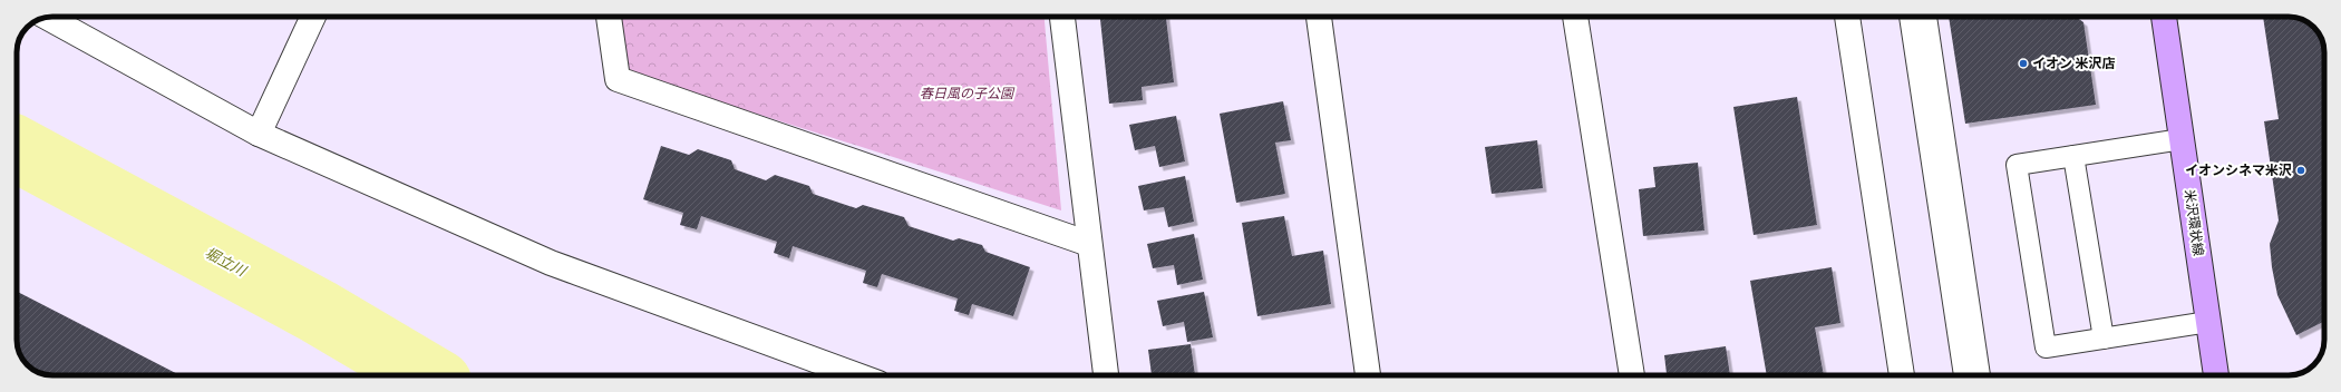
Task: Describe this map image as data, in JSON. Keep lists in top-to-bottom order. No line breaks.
{"streets":{"main road":["米沢環状線"]},"water":["堀立川"],"parks":["春日風の子公園"],"places":["イオン 米沢店","イオンシネマ米沢"]}
